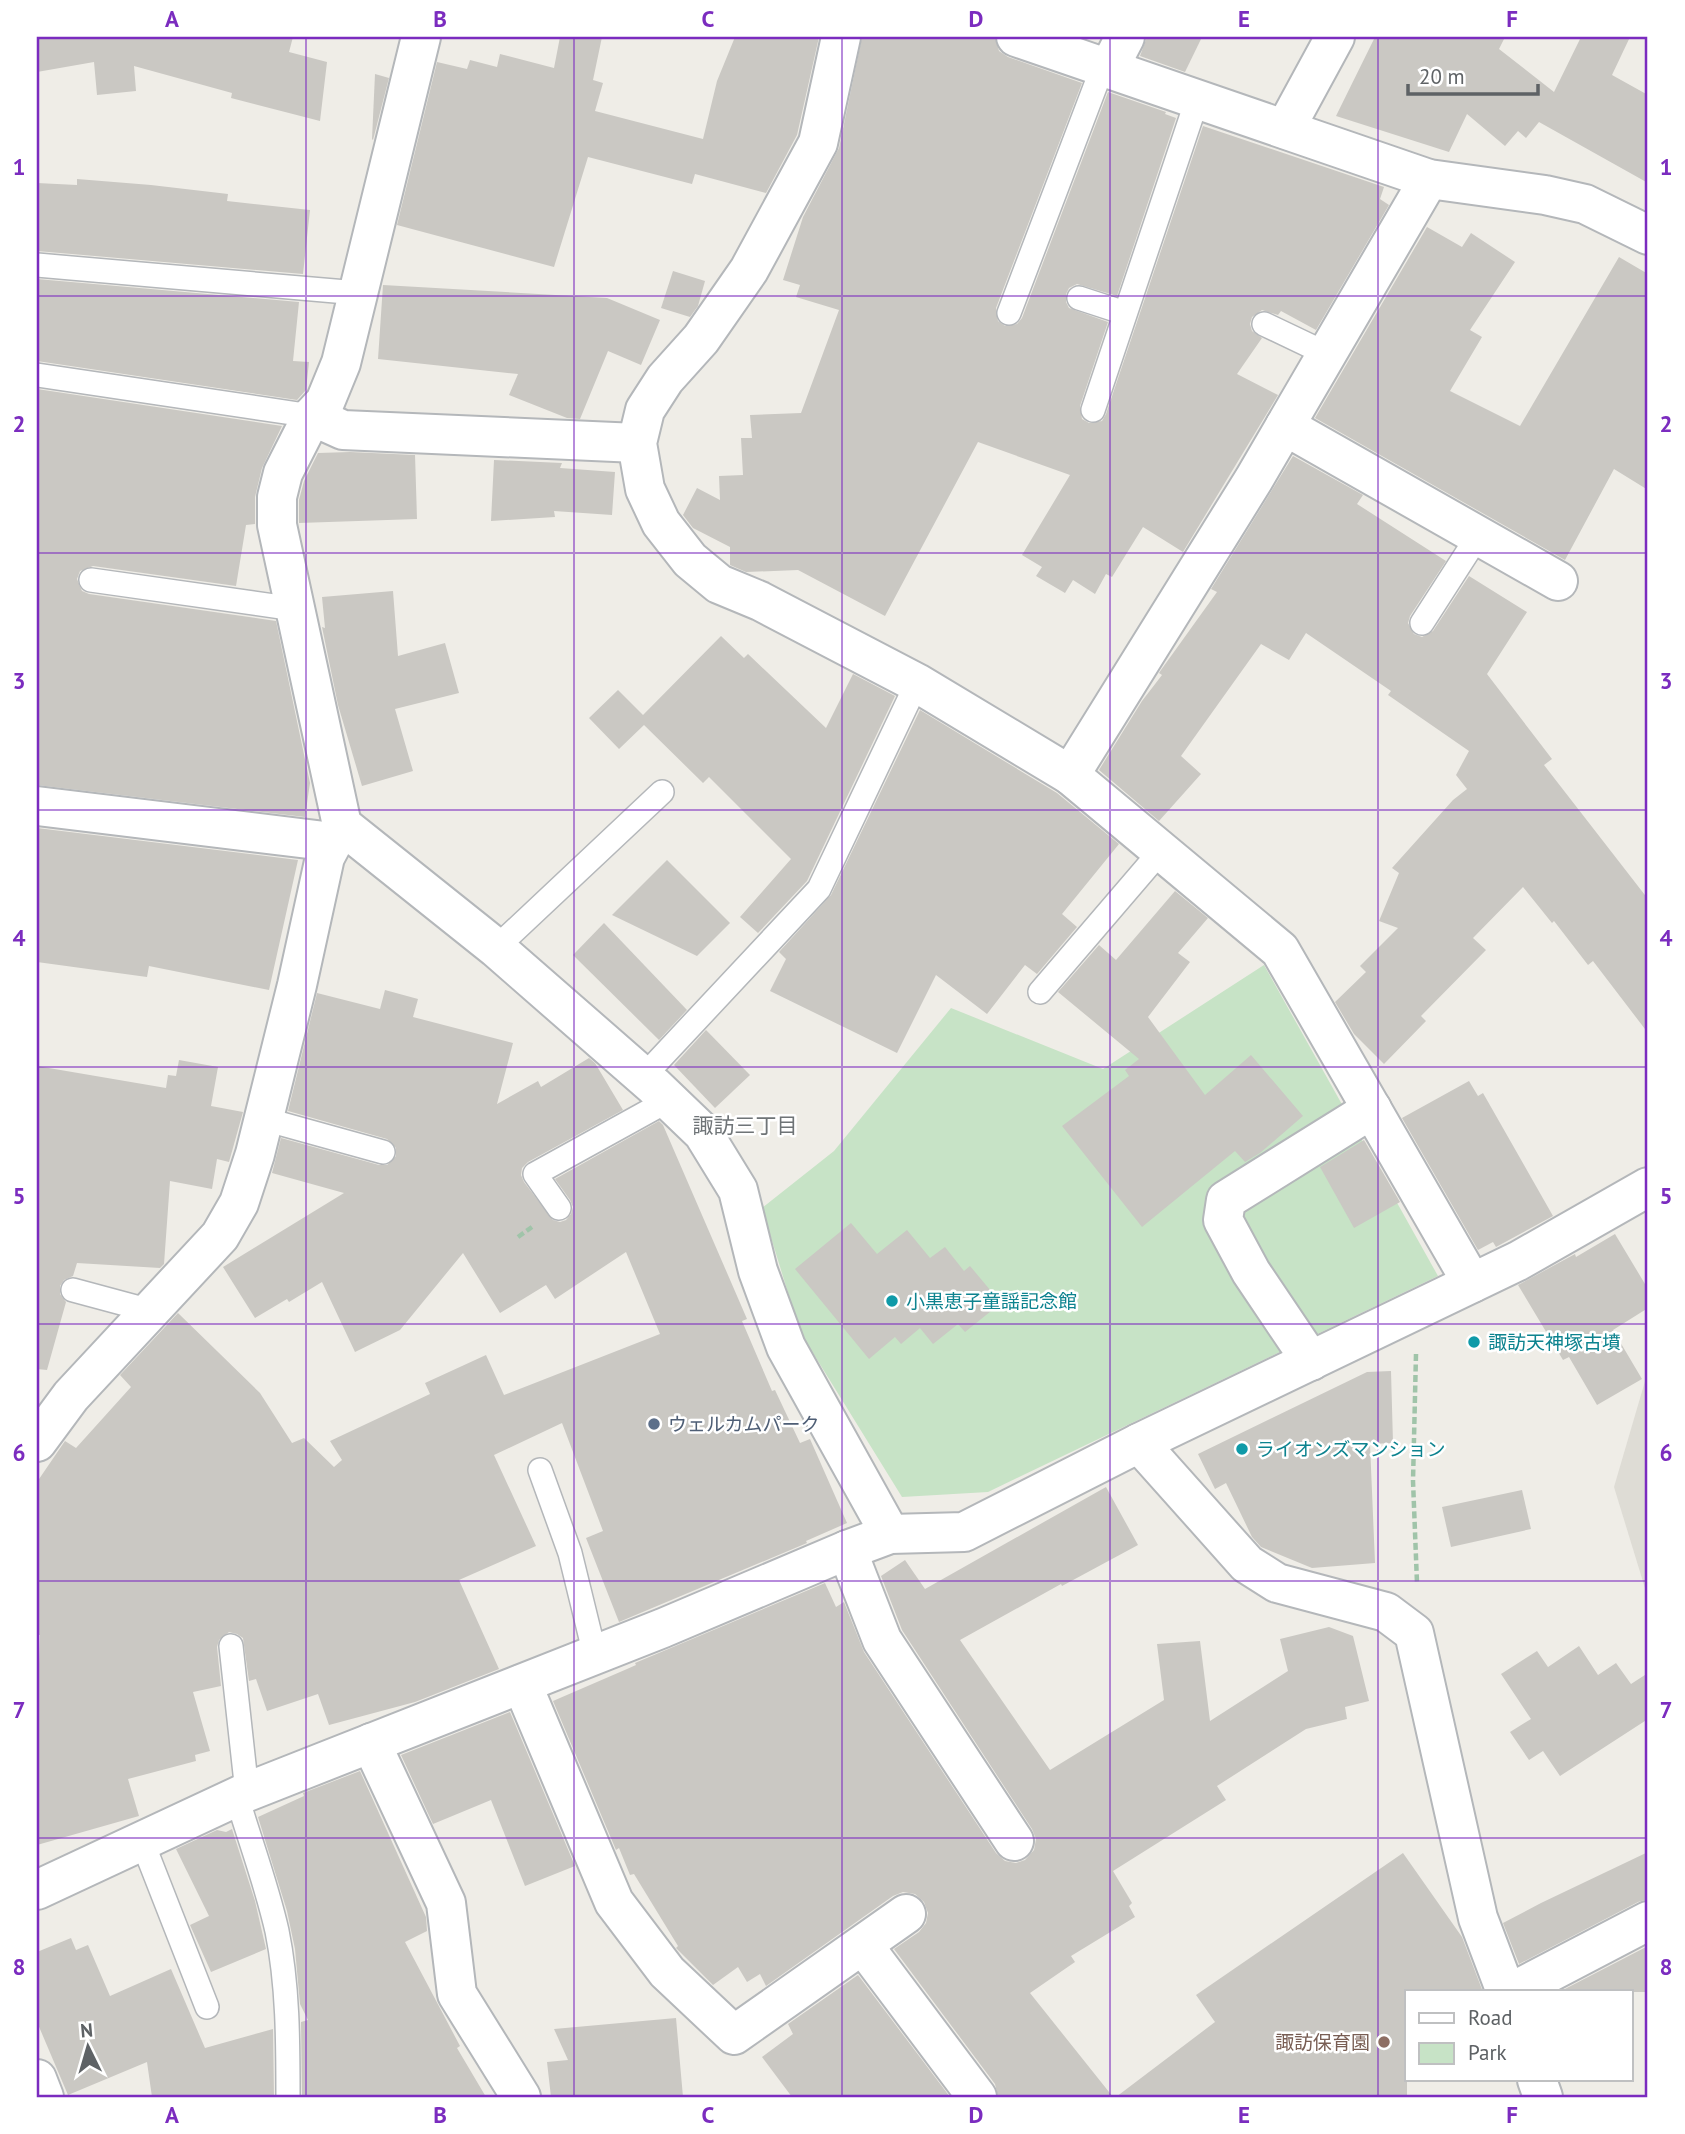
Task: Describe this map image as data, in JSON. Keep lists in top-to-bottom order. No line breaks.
{"districts":["諏訪三丁目"],"places":["小黒恵子童謡記念館","諏訪天神塚古墳","ウェルカムパーク","ライオンズマンション","諏訪保育園"],"legend":["Road","Park"],"scale_bar":"20 m","north":"top","grid":{"columns":["A","B","C","D","E","F"],"rows":["1","2","3","4","5","6","7","8"]}}
